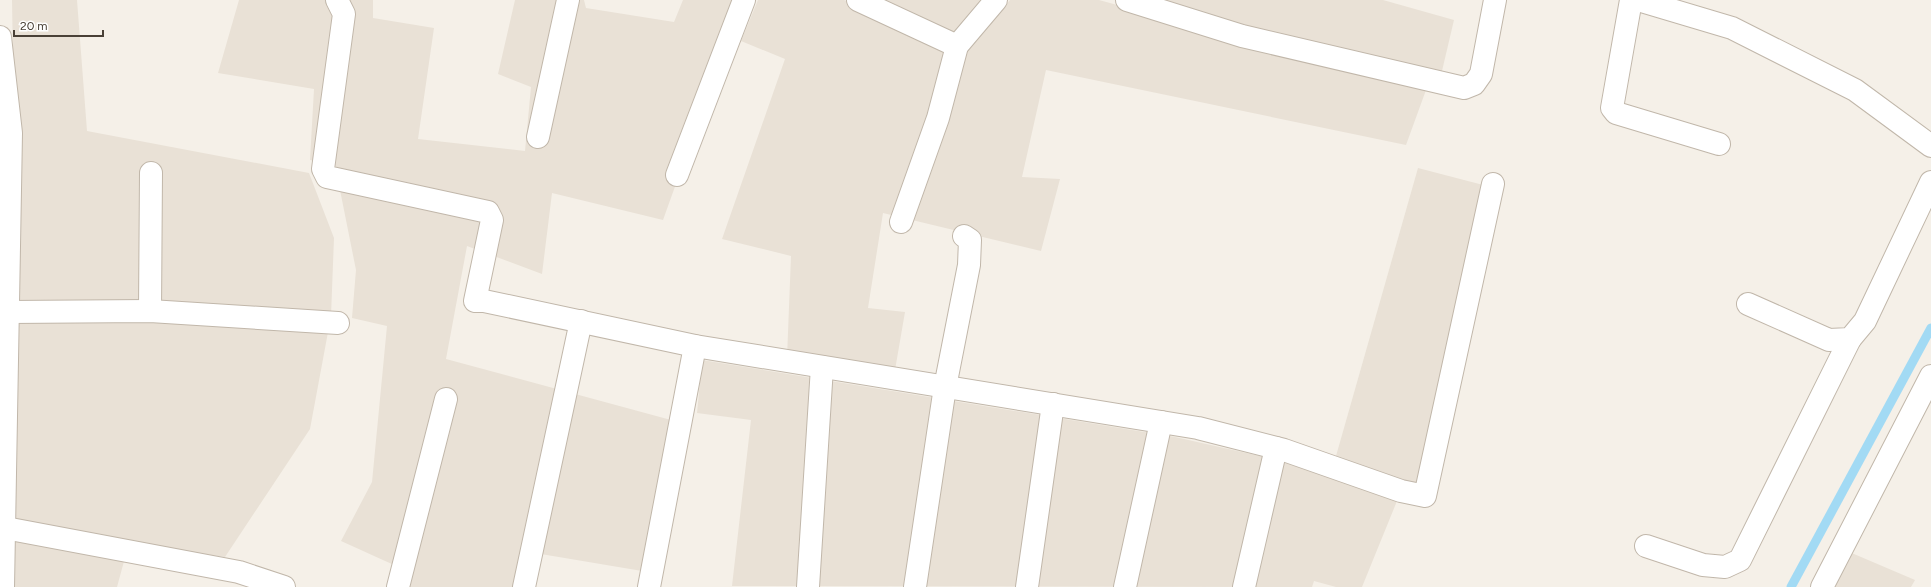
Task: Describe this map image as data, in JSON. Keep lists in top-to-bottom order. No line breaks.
{"scale_bar":"20 m"}
